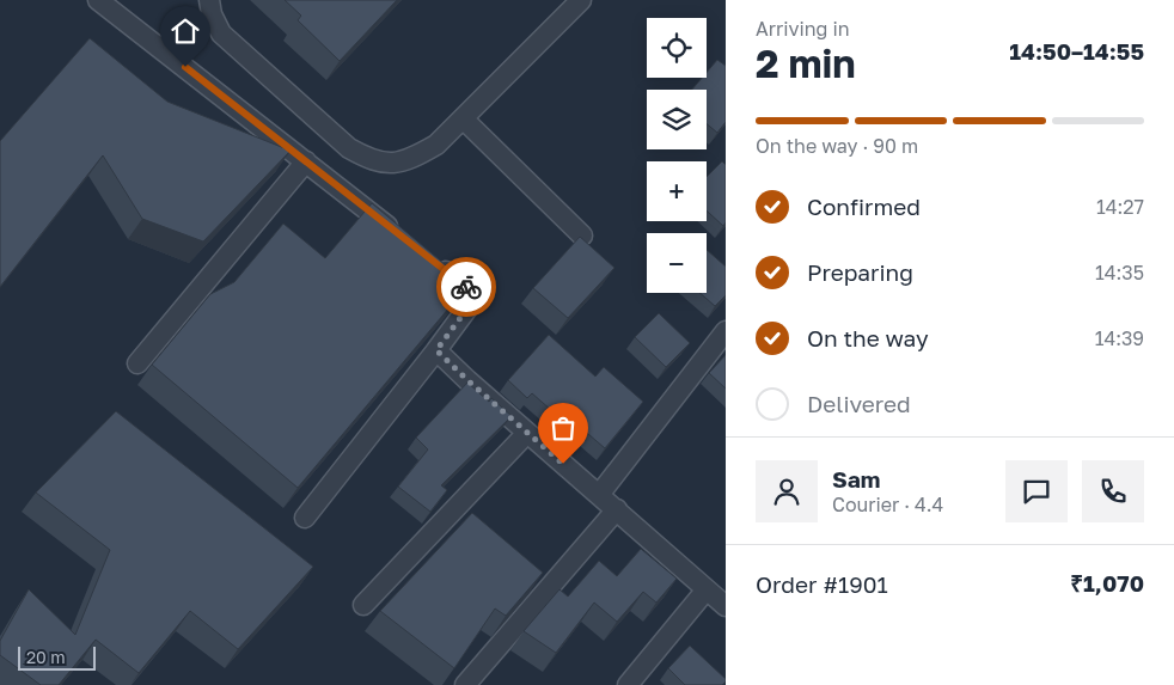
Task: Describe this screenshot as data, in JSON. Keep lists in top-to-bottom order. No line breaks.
{"scale_bar":"20 m","page":{"heading":["2 min","Arriving in","14:50–14:55"],"panel":["Sam","Courier · 4.4","Order #1901","₹1,070"],"map_buttons":["+","−"],"bar":"On the way · 90 m","list":[["Confirmed","14:27"],["Preparing","14:35"],["On the way","14:39"],"Delivered"],"scale":"20 m"}}
